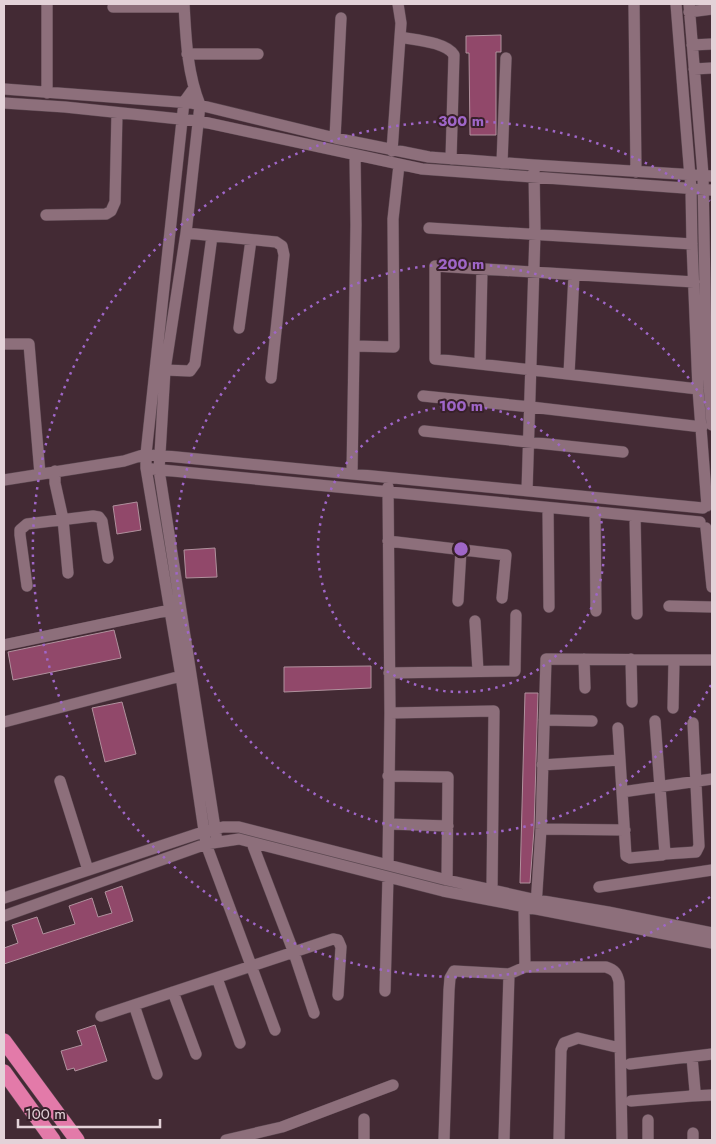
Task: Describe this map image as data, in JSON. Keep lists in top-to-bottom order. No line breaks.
{"scale_bar":"100 m","rings":["300 m","200 m","100 m"]}
